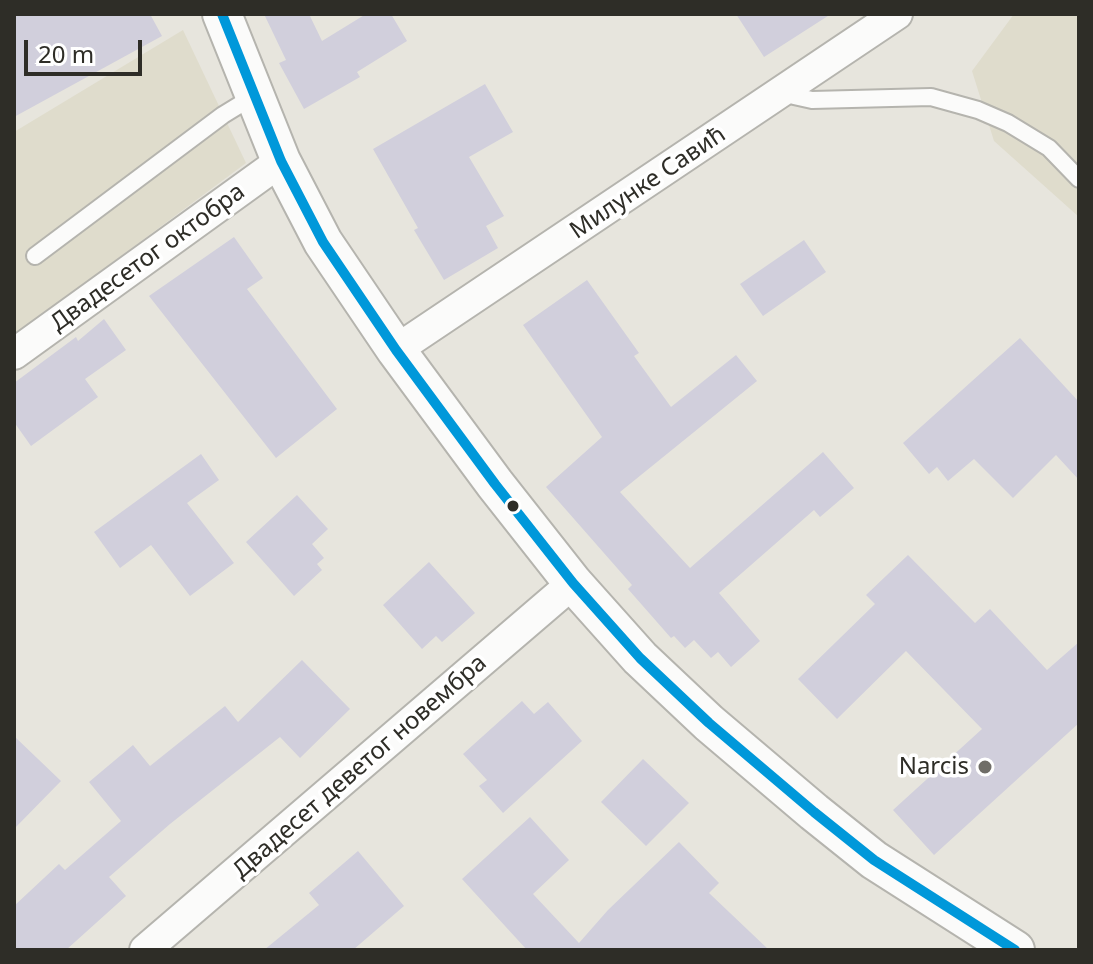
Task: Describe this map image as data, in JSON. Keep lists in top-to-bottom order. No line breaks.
{"streets":{"street":["Милунке Савић","Двадесетог октобра","Двадесет деветог новембра"]},"places":["Narcis"],"scale_bar":"20 m"}
